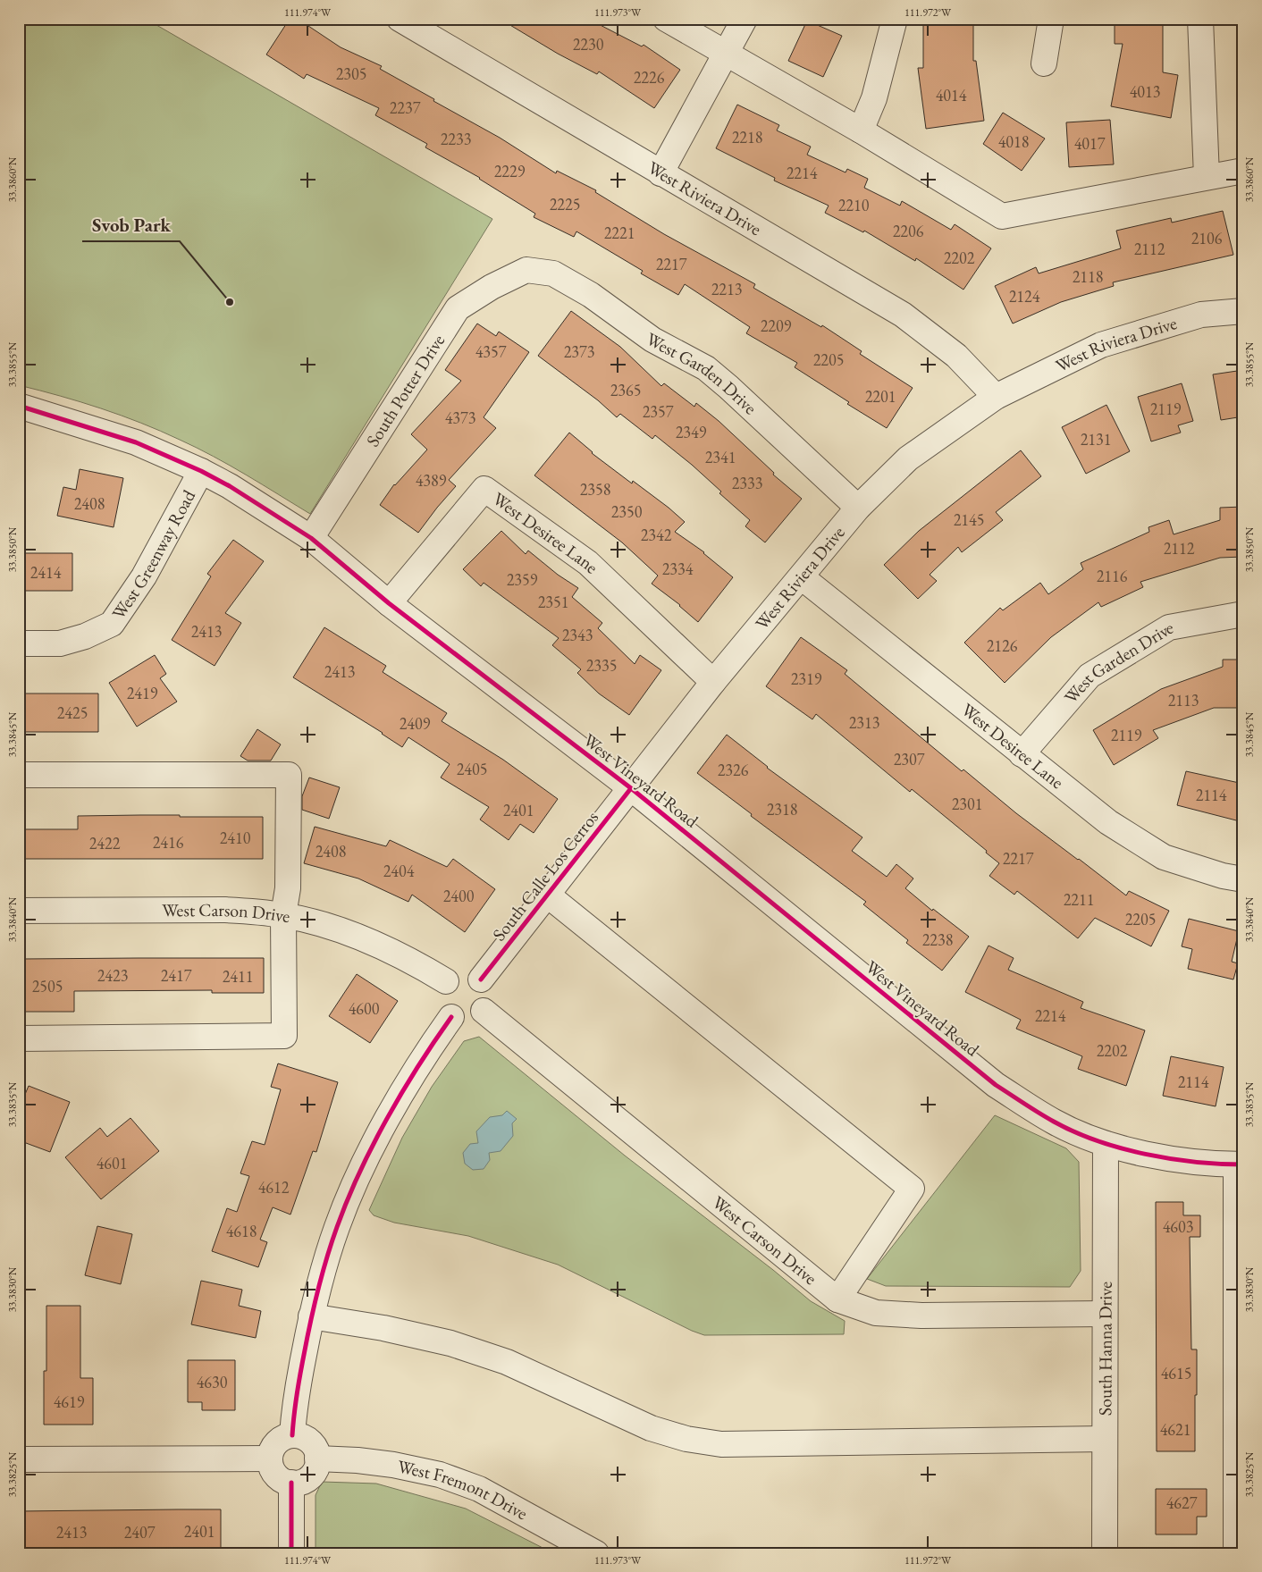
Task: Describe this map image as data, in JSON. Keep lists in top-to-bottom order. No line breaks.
{"streets":{"street":["West Riviera Drive","West Garden Drive","South Potter Drive","West Desiree Lane","West Greenway Road","West Vineyard Road","South Calle Los Cerros","West Carson Drive","South Hanna Drive","West Fremont Drive"]},"crossings":[["West Riviera Drive","West Garden Drive"],["West Riviera Drive","West Desiree Lane"],["West Riviera Drive","West Vineyard Road"],["West Riviera Drive","South Calle Los Cerros"],["West Garden Drive","South Potter Drive"],["West Garden Drive","West Desiree Lane"],["South Potter Drive","West Vineyard Road"],["West Desiree Lane","West Vineyard Road"],["West Greenway Road","West Vineyard Road"],["West Vineyard Road","South Calle Los Cerros"],["West Vineyard Road","South Hanna Drive"],["South Calle Los Cerros","West Carson Drive"],["West Carson Drive","South Hanna Drive"]],"places":["Svob Park"],"house_numbers":["2230","2305","2226","4013","4014","2237","2218","2233","4018","4017","2229","2214","2225","2210","2206","2221","2106","2112","2202","2217","2118","2213","2124","2209","4357","2373","2205","2365","2201","2119","2357","4373","2349","2131","2341","4389","2333","2358","2408","2350","2145","2342","2112","2334","2414","2116","2359","2351","2413","2343","2126","2335","2413","2319","2419","2113","2425","2313","2409","2119","2307","2405","2326","2114","2301","2318","2401","2410","2416","2422","2408","2217","2404","2400","2211","2205","2238","2423","2417","2411","2505","4600","2214","2202","2114","4601","4612","4603","4618","4615","4630","4619","4621","4627","2401","2413","2407"],"coordinates":["111.974°W","111.973°W","111.972°W","33.3860°N","33.3855°N","33.3850°N","33.3845°N","33.3840°N","33.3835°N","33.3830°N","33.3825°N"]}
